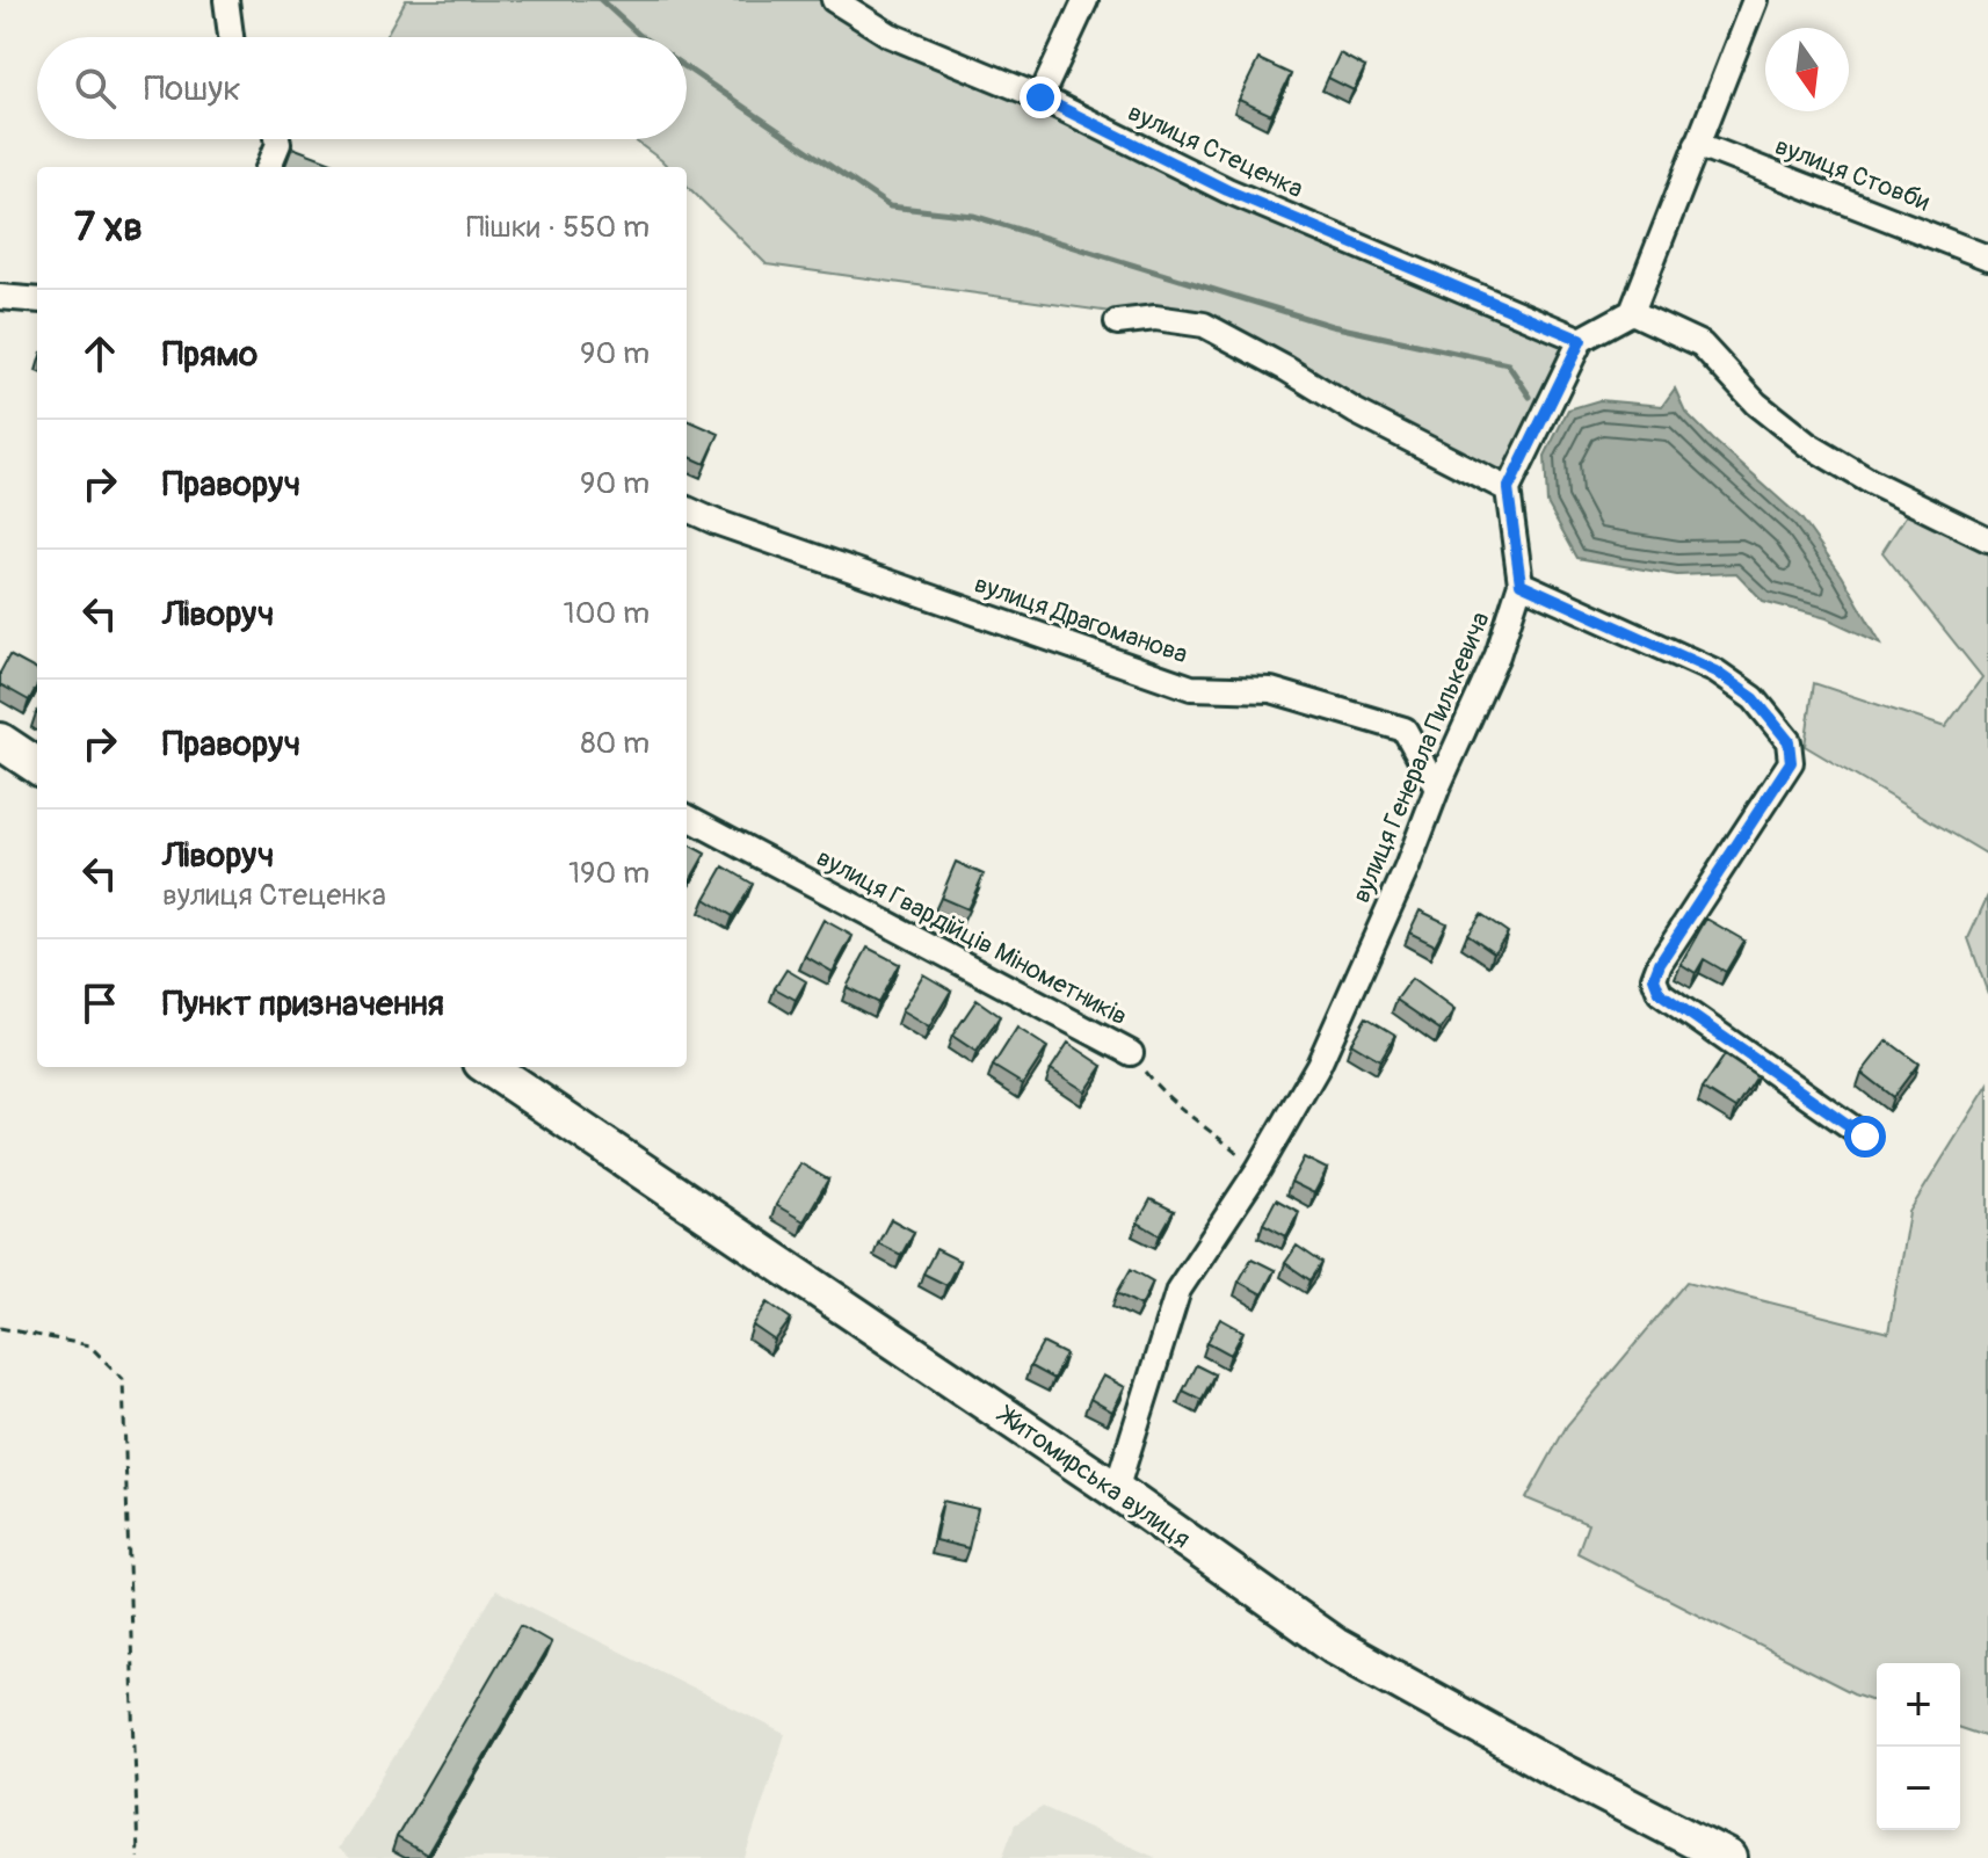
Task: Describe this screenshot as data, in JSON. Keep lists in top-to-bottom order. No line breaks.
{"streets":{"main road":["Житомирська вулиця"],"street":["вулиця Стеценка","вулиця Стовби","вулиця Драгоманова","вулиця Генерала Пилькевича","вулиця Гвардійців Мінометників"]},"crossings":[["вулиця Драгоманова","вулиця Генерала Пилькевича"],["вулиця Генерала Пилькевича","вулиця Гвардійців Мінометників"],["вулиця Генерала Пилькевича","Житомирська вулиця"]],"north":"bottom","page":{"search":"Пошук","heading":["7 хв","Пішки · 550 m"],"list":[["Прямо","90 m"],["Праворуч","90 m"],["Ліворуч","100 m"],["Праворуч","80 m"],["Ліворуч","вулиця Стеценка","190 m"],"Пункт призначення"],"map_buttons":["+","−"]}}
